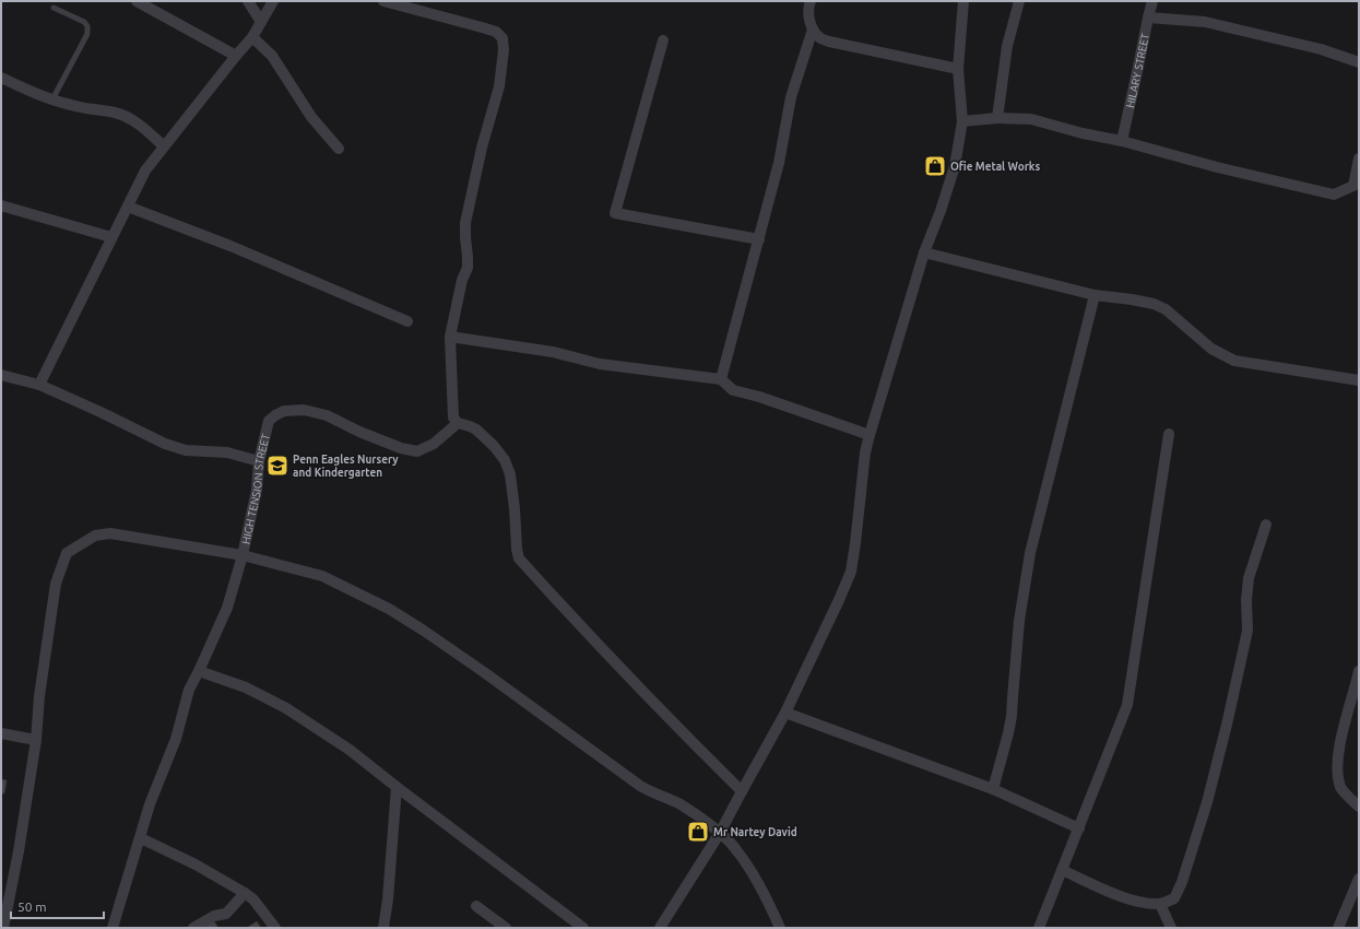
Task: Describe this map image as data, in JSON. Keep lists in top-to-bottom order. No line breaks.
{"streets":{"street":["HILARY STREET","HIGH TENSION STREET"]},"places":{"shop":["Ofie Metal Works","Mr Nartey David"],"school or university":["Penn Eagles Nursery and Kindergarten"]},"scale_bar":"50 m"}
